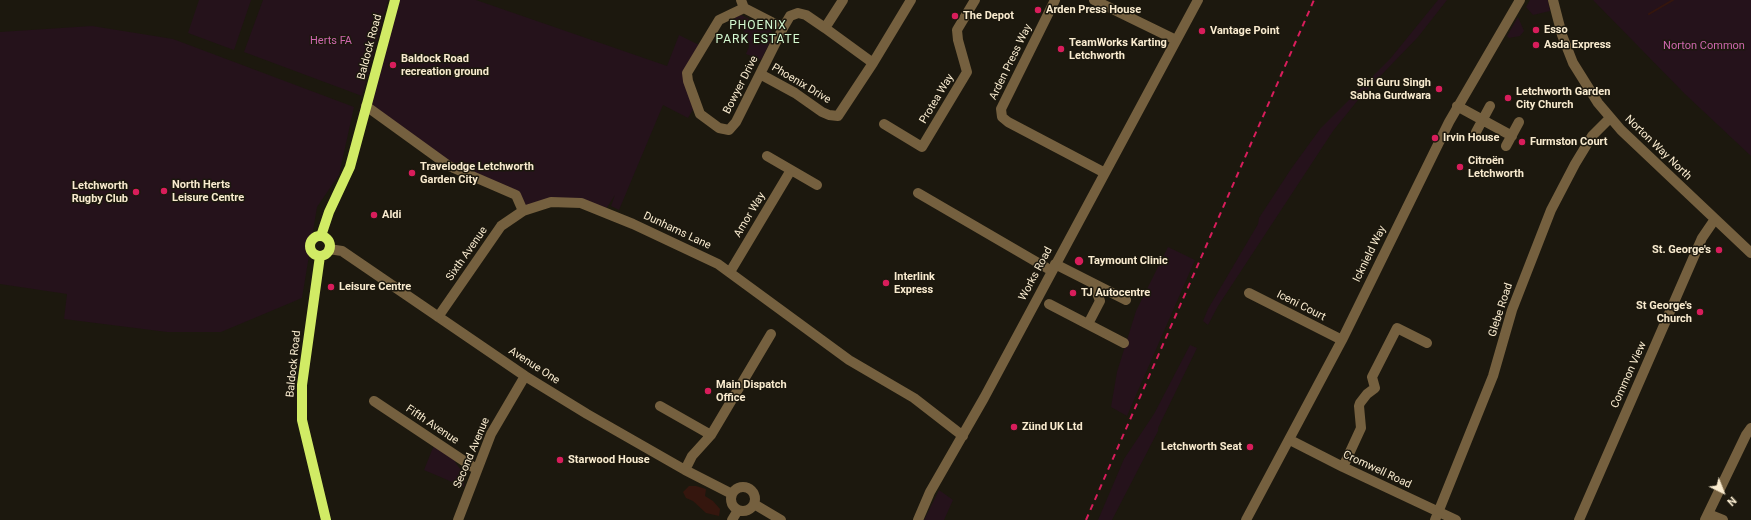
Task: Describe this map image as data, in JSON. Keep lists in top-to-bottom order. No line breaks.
{"streets":{"main road":["Baldock Road"],"street":["Arden Press Way","Phoenix Drive","Bowyer Drive","Protea Way","Norton Way North","Amor Way","Dunhams Lane","Sixth Avenue","Icknield Way","Works Road","Iceni Court","Glebe Road","Avenue One","Common View","Fifth Avenue","Second Avenue","Cromwell Road"]},"crossings":[["Baldock Road","Avenue One"],["Arden Press Way","Works Road"],["Phoenix Drive","Bowyer Drive"],["Norton Way North","Glebe Road"],["Norton Way North","Common View"],["Amor Way","Dunhams Lane"],["Dunhams Lane","Sixth Avenue"],["Dunhams Lane","Works Road"],["Sixth Avenue","Avenue One"],["Icknield Way","Iceni Court"],["Icknield Way","Cromwell Road"],["Glebe Road","Cromwell Road"],["Avenue One","Second Avenue"],["Fifth Avenue","Second Avenue"]],"districts":["PHOENIX PARK ESTATE"],"parks":["Herts FA","Norton Common"],"places":["Arden Press House","The Depot","Esso","Vantage Point","Asda Express","TeamWorks Karting Letchworth","Baldock Road recreation ground","Siri Guru Singh Sabha Gurdwara","Letchworth Garden City Church","Irvin House","Furmston Court","Citroën Letchworth","Travelodge Letchworth Garden City","North Herts Leisure Centre","Letchworth Rugby Club","Aldi","St. George's","Taymount Clinic","Interlink Express","Leisure Centre","TJ Autocentre","St George's Church","Main Dispatch Office","Zünd UK Ltd","Letchworth Seat","Starwood House"],"north":"bottom right"}
